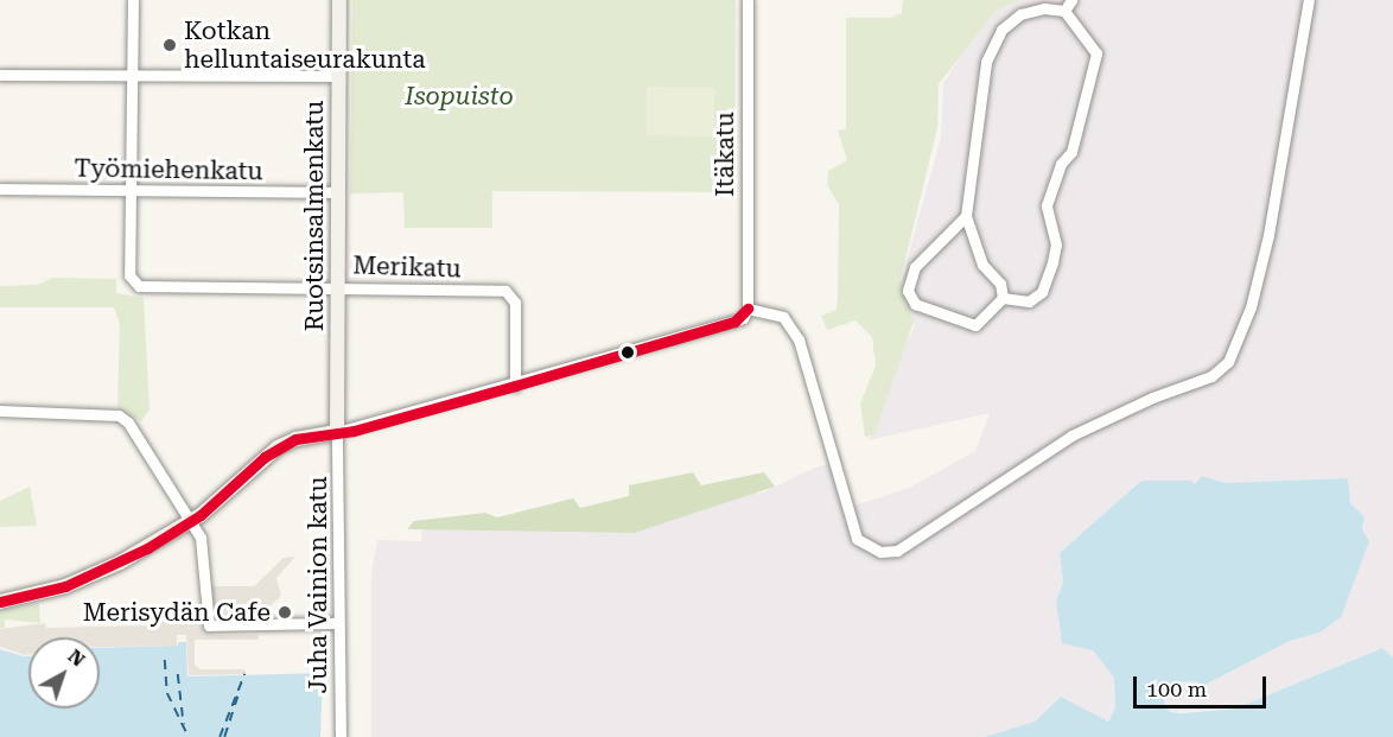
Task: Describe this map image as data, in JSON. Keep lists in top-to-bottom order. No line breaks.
{"streets":{"street":["Itäkatu","Työmiehenkatu","Ruotsinsalmenkatu","Merikatu","Juha Vainion katu"]},"crossings":[["Työmiehenkatu","Ruotsinsalmenkatu"],["Työmiehenkatu","Merikatu"],["Ruotsinsalmenkatu","Merikatu"],["Ruotsinsalmenkatu","Juha Vainion katu"]],"parks":["Isopuisto"],"places":["Kotkan helluntaiseurakunta","Merisydän Cafe"],"scale_bar":"100 m","north":"top right"}
